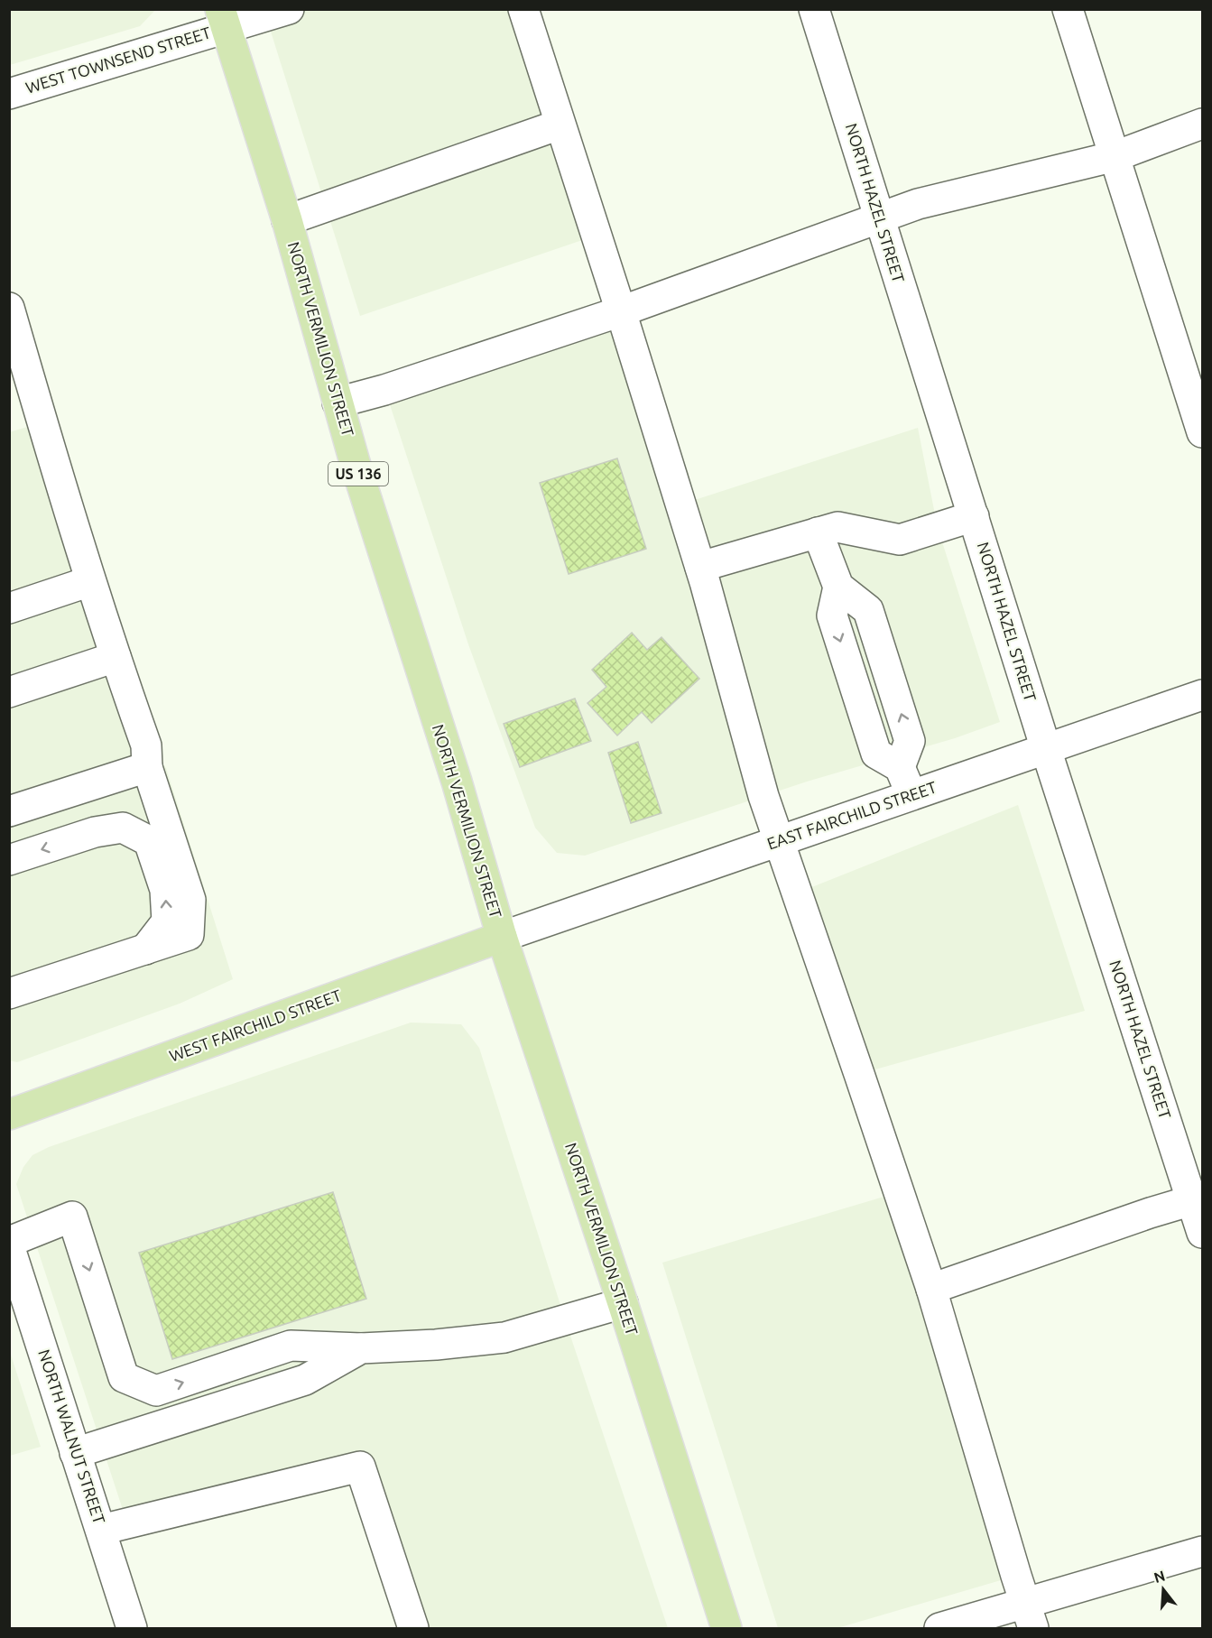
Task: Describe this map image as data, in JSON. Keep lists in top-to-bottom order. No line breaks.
{"streets":{"main road":["NORTH VERMILION STREET","US 136","WEST FAIRCHILD STREET"],"street":["WEST TOWNSEND STREET","NORTH HAZEL STREET","EAST FAIRCHILD STREET","NORTH WALNUT STREET"]},"crossings":[["WEST TOWNSEND STREET","NORTH VERMILION STREET"],["NORTH HAZEL STREET","EAST FAIRCHILD STREET"],["NORTH VERMILION STREET","EAST FAIRCHILD STREET"],["NORTH VERMILION STREET","WEST FAIRCHILD STREET"],["EAST FAIRCHILD STREET","WEST FAIRCHILD STREET"]],"north":"top"}
